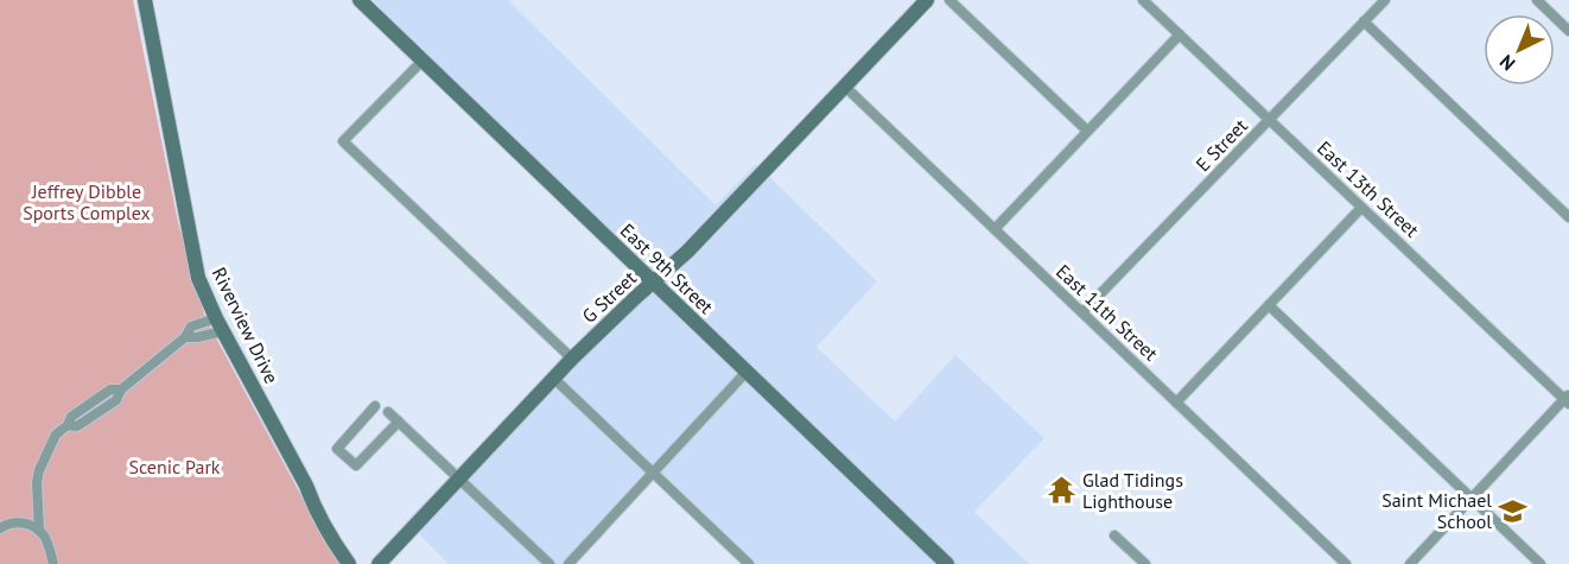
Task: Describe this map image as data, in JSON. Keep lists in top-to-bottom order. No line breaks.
{"streets":{"main road":["East 9th Street","G Street","Riverview Drive"],"street":["E Street","East 13th Street","East 11th Street"]},"crossings":[["E Street","East 13th Street"],["E Street","East 11th Street"],["East 9th Street","G Street"],["G Street","East 11th Street"]],"parks":["Jeffrey Dibble Sports Complex","Scenic Park"],"places":{"temple":["Glad Tidings Lighthouse"],"school or university":["Saint Michael School"]},"north":"bottom left"}
